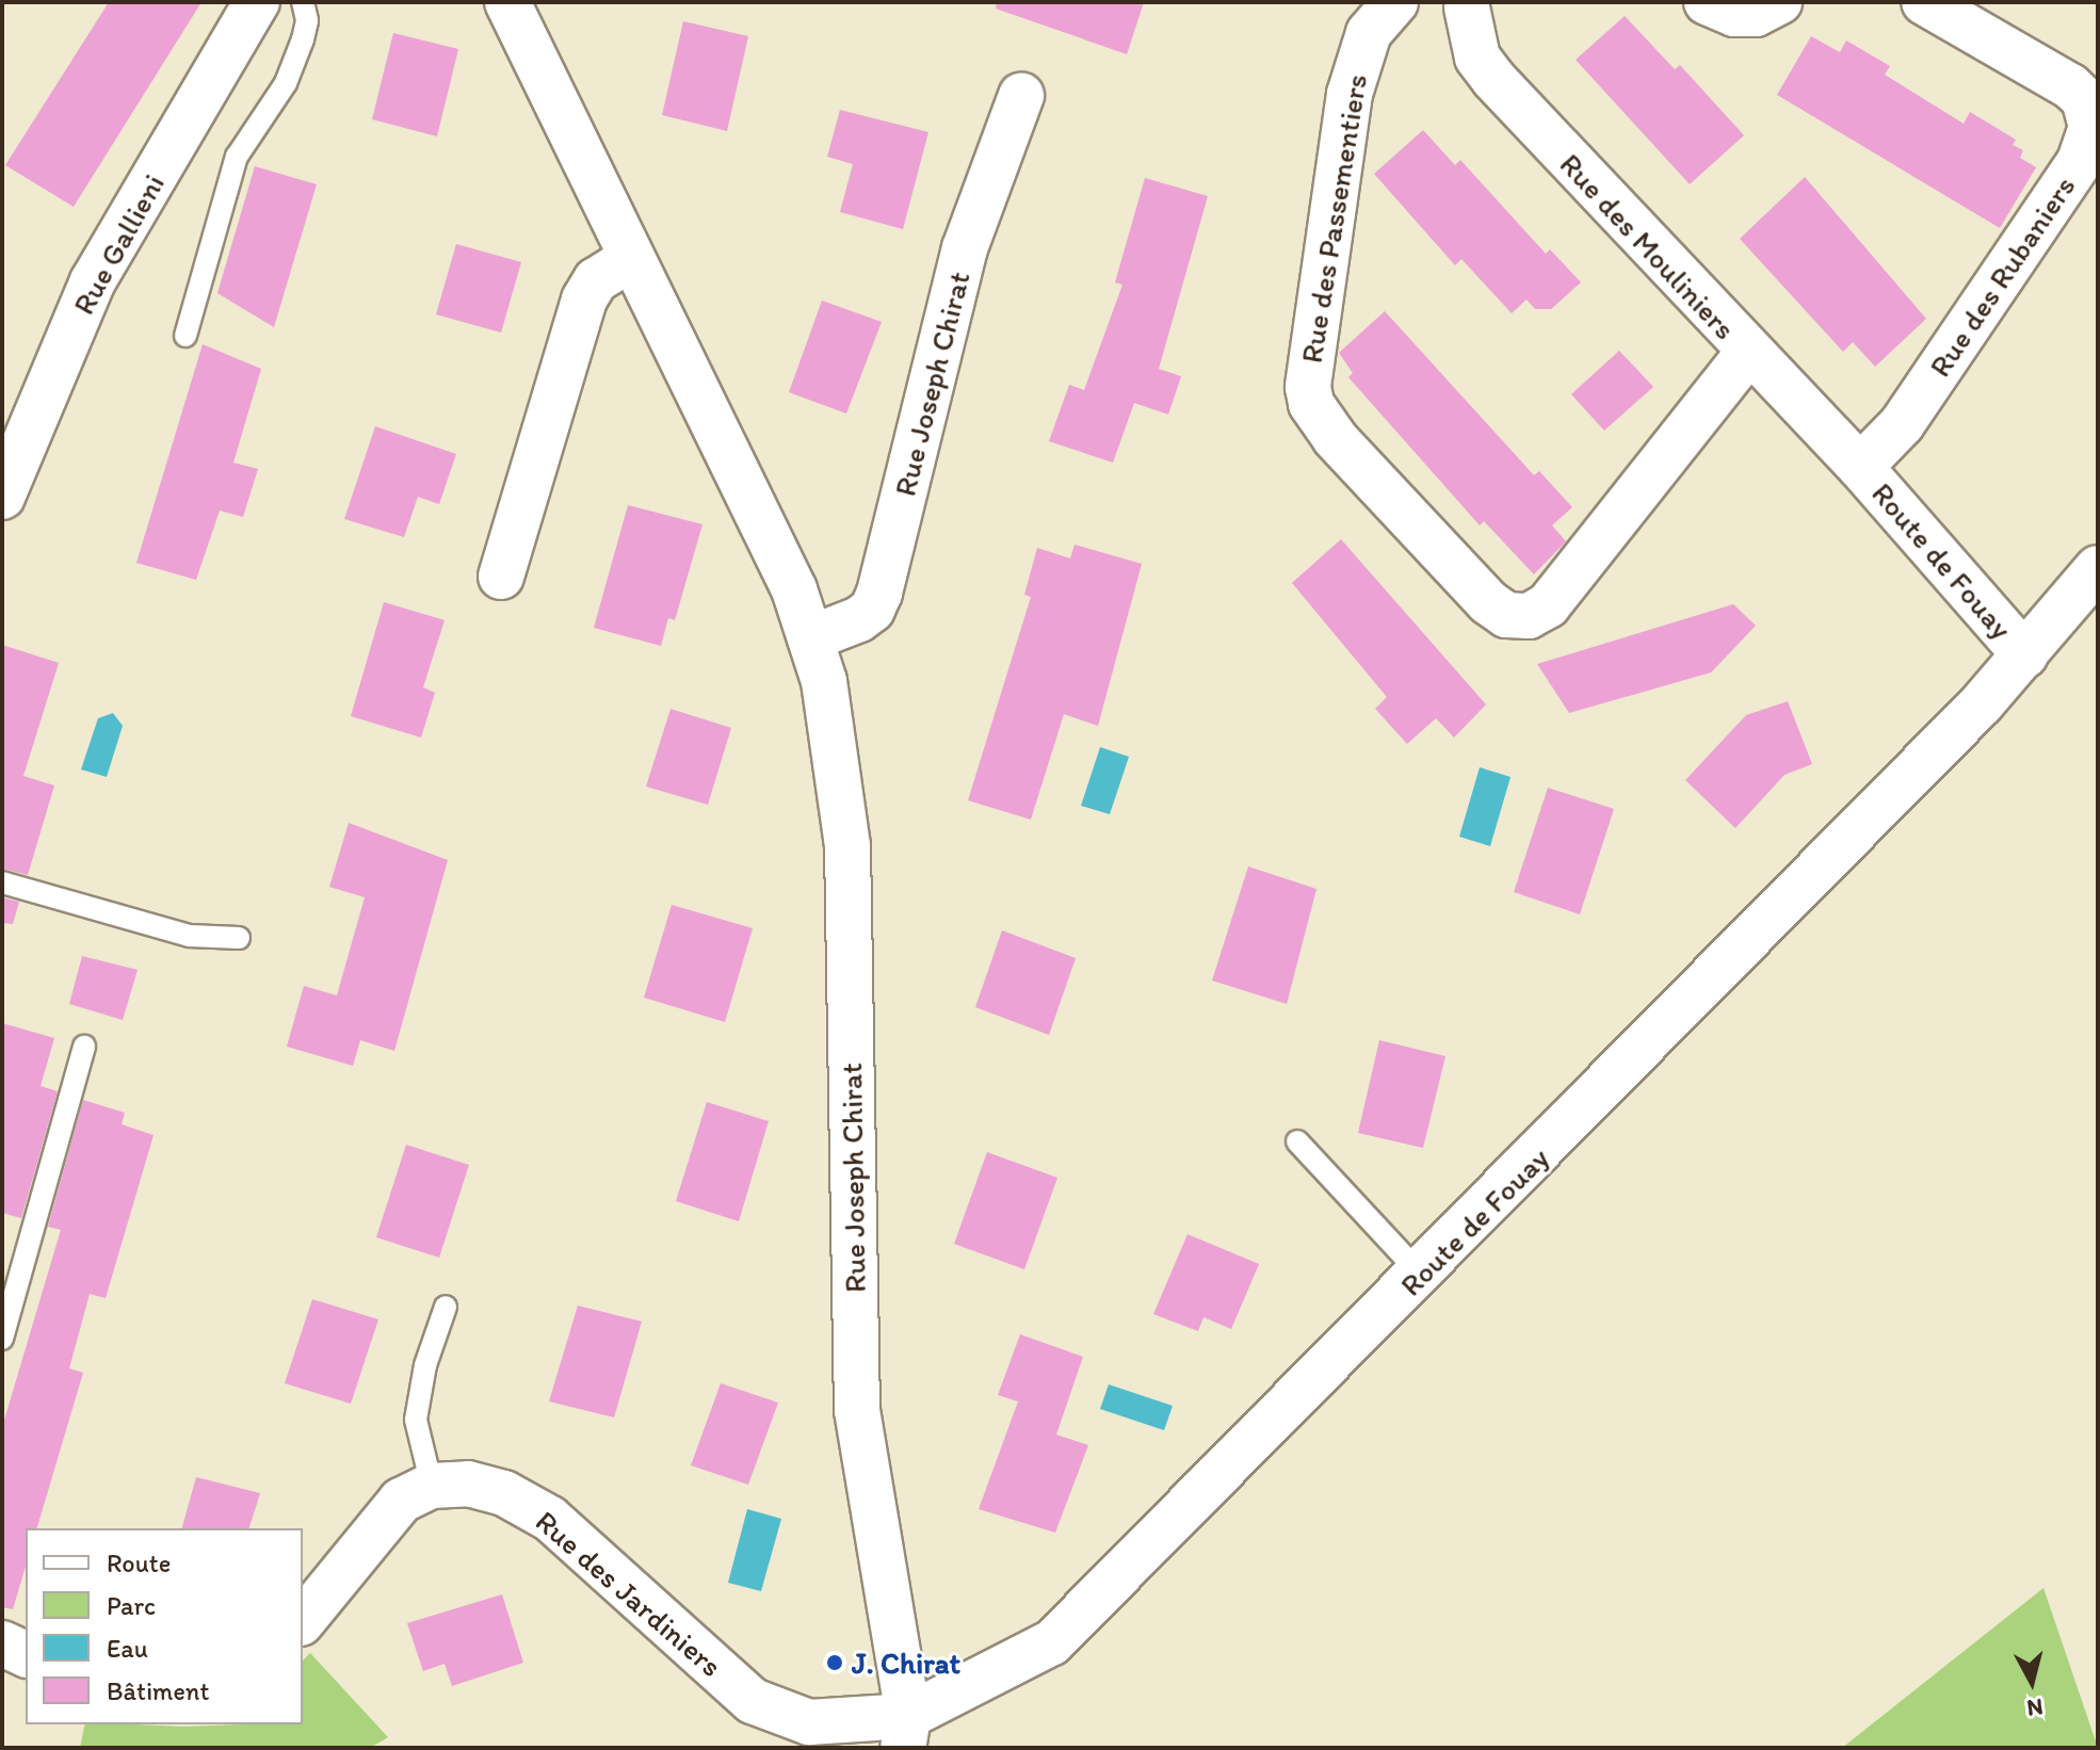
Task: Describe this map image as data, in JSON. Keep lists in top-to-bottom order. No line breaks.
{"streets":{"street":["Rue des Passementiers","Rue Gallieni","Rue des Mouliniers","Rue des Rubaniers","Rue Joseph Chirat","Route de Fouay","Rue des Jardiniers"]},"crossings":[["Rue des Passementiers","Rue des Mouliniers"],["Rue des Mouliniers","Rue des Rubaniers"],["Rue des Mouliniers","Route de Fouay"],["Rue des Rubaniers","Route de Fouay"],["Rue Joseph Chirat","Route de Fouay"],["Rue Joseph Chirat","Rue des Jardiniers"],["Route de Fouay","Rue des Jardiniers"]],"places":["J. Chirat"],"legend":["Route","Parc","Eau","Bâtiment"],"north":"bottom"}
